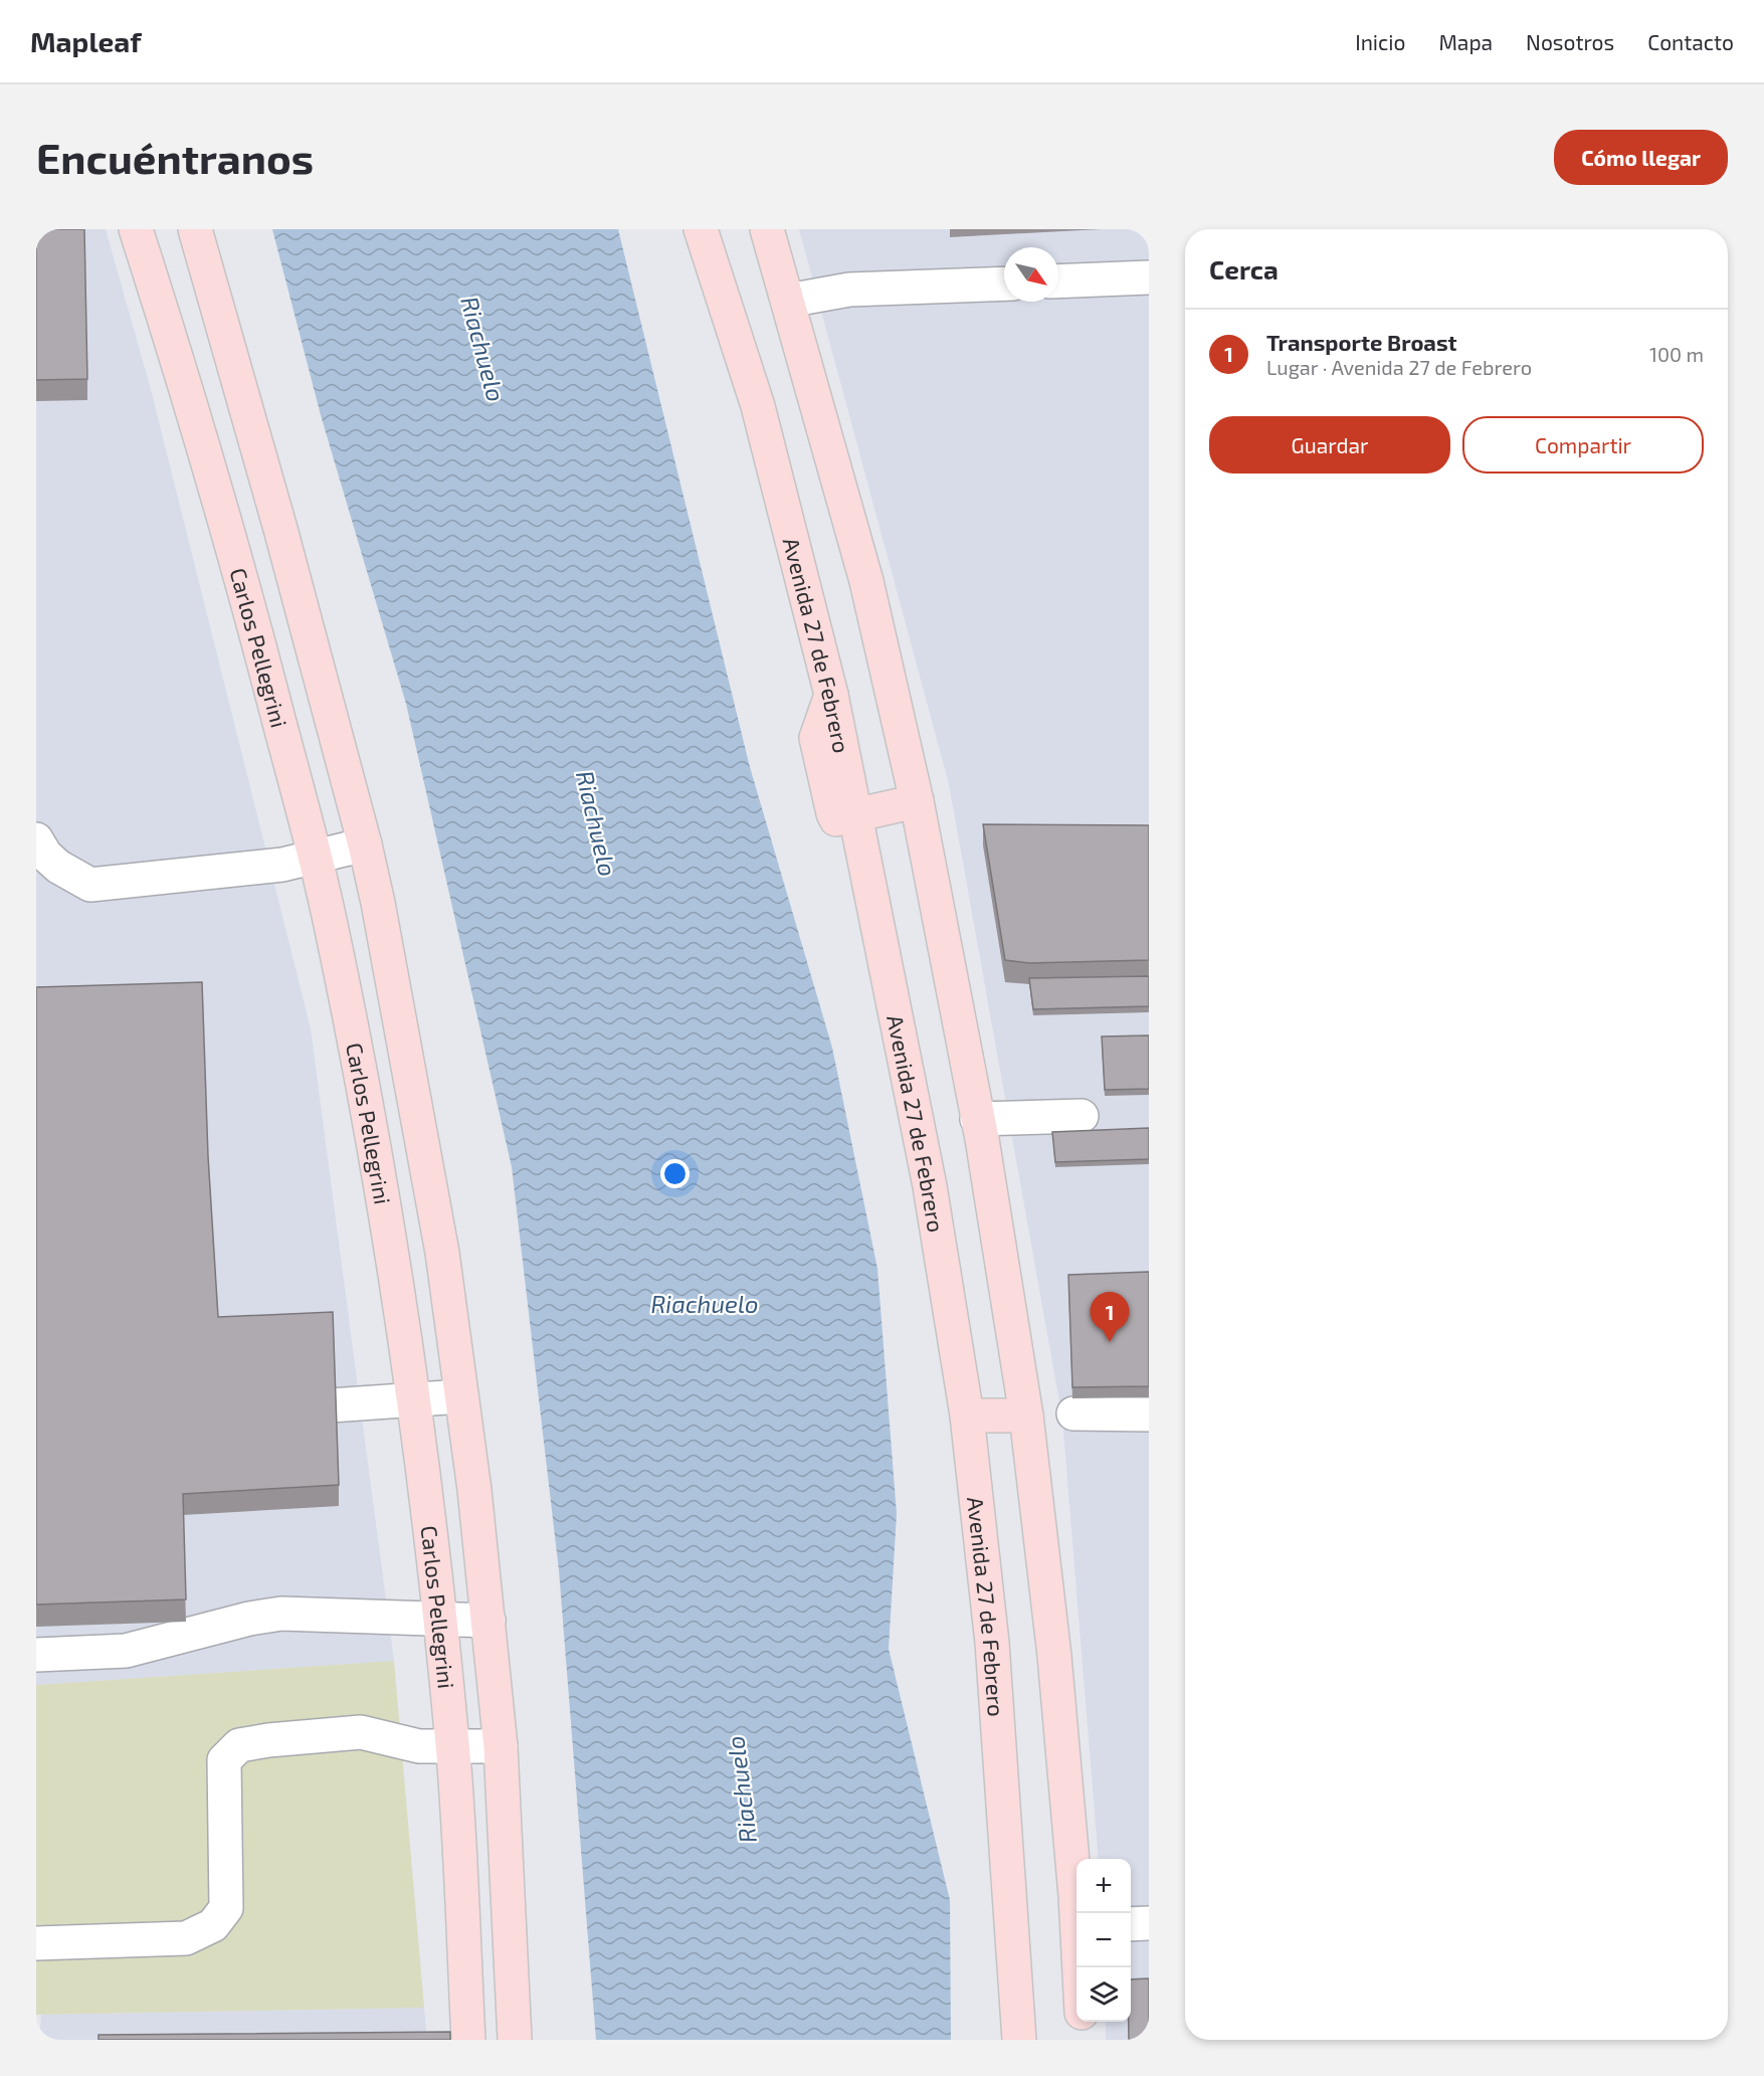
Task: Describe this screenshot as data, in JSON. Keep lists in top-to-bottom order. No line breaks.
{"streets":{"main road":["Carlos Pellegrini","Avenida 27 de Febrero"]},"water":["Riachuelo"],"north":"bottom right","page":{"header":"Mapleaf","nav":["Inicio","Mapa","Nosotros","Contacto"],"buttons":["Cómo llegar",["Guardar","Compartir"]],"title":"Encuéntranos","heading":"Cerca","list":[{"mark":"1","name":"Transporte Broast","note":"Lugar · Avenida 27 de Febrero","value":"100 m"}],"pins":"1","map_buttons":["+","−"]}}
